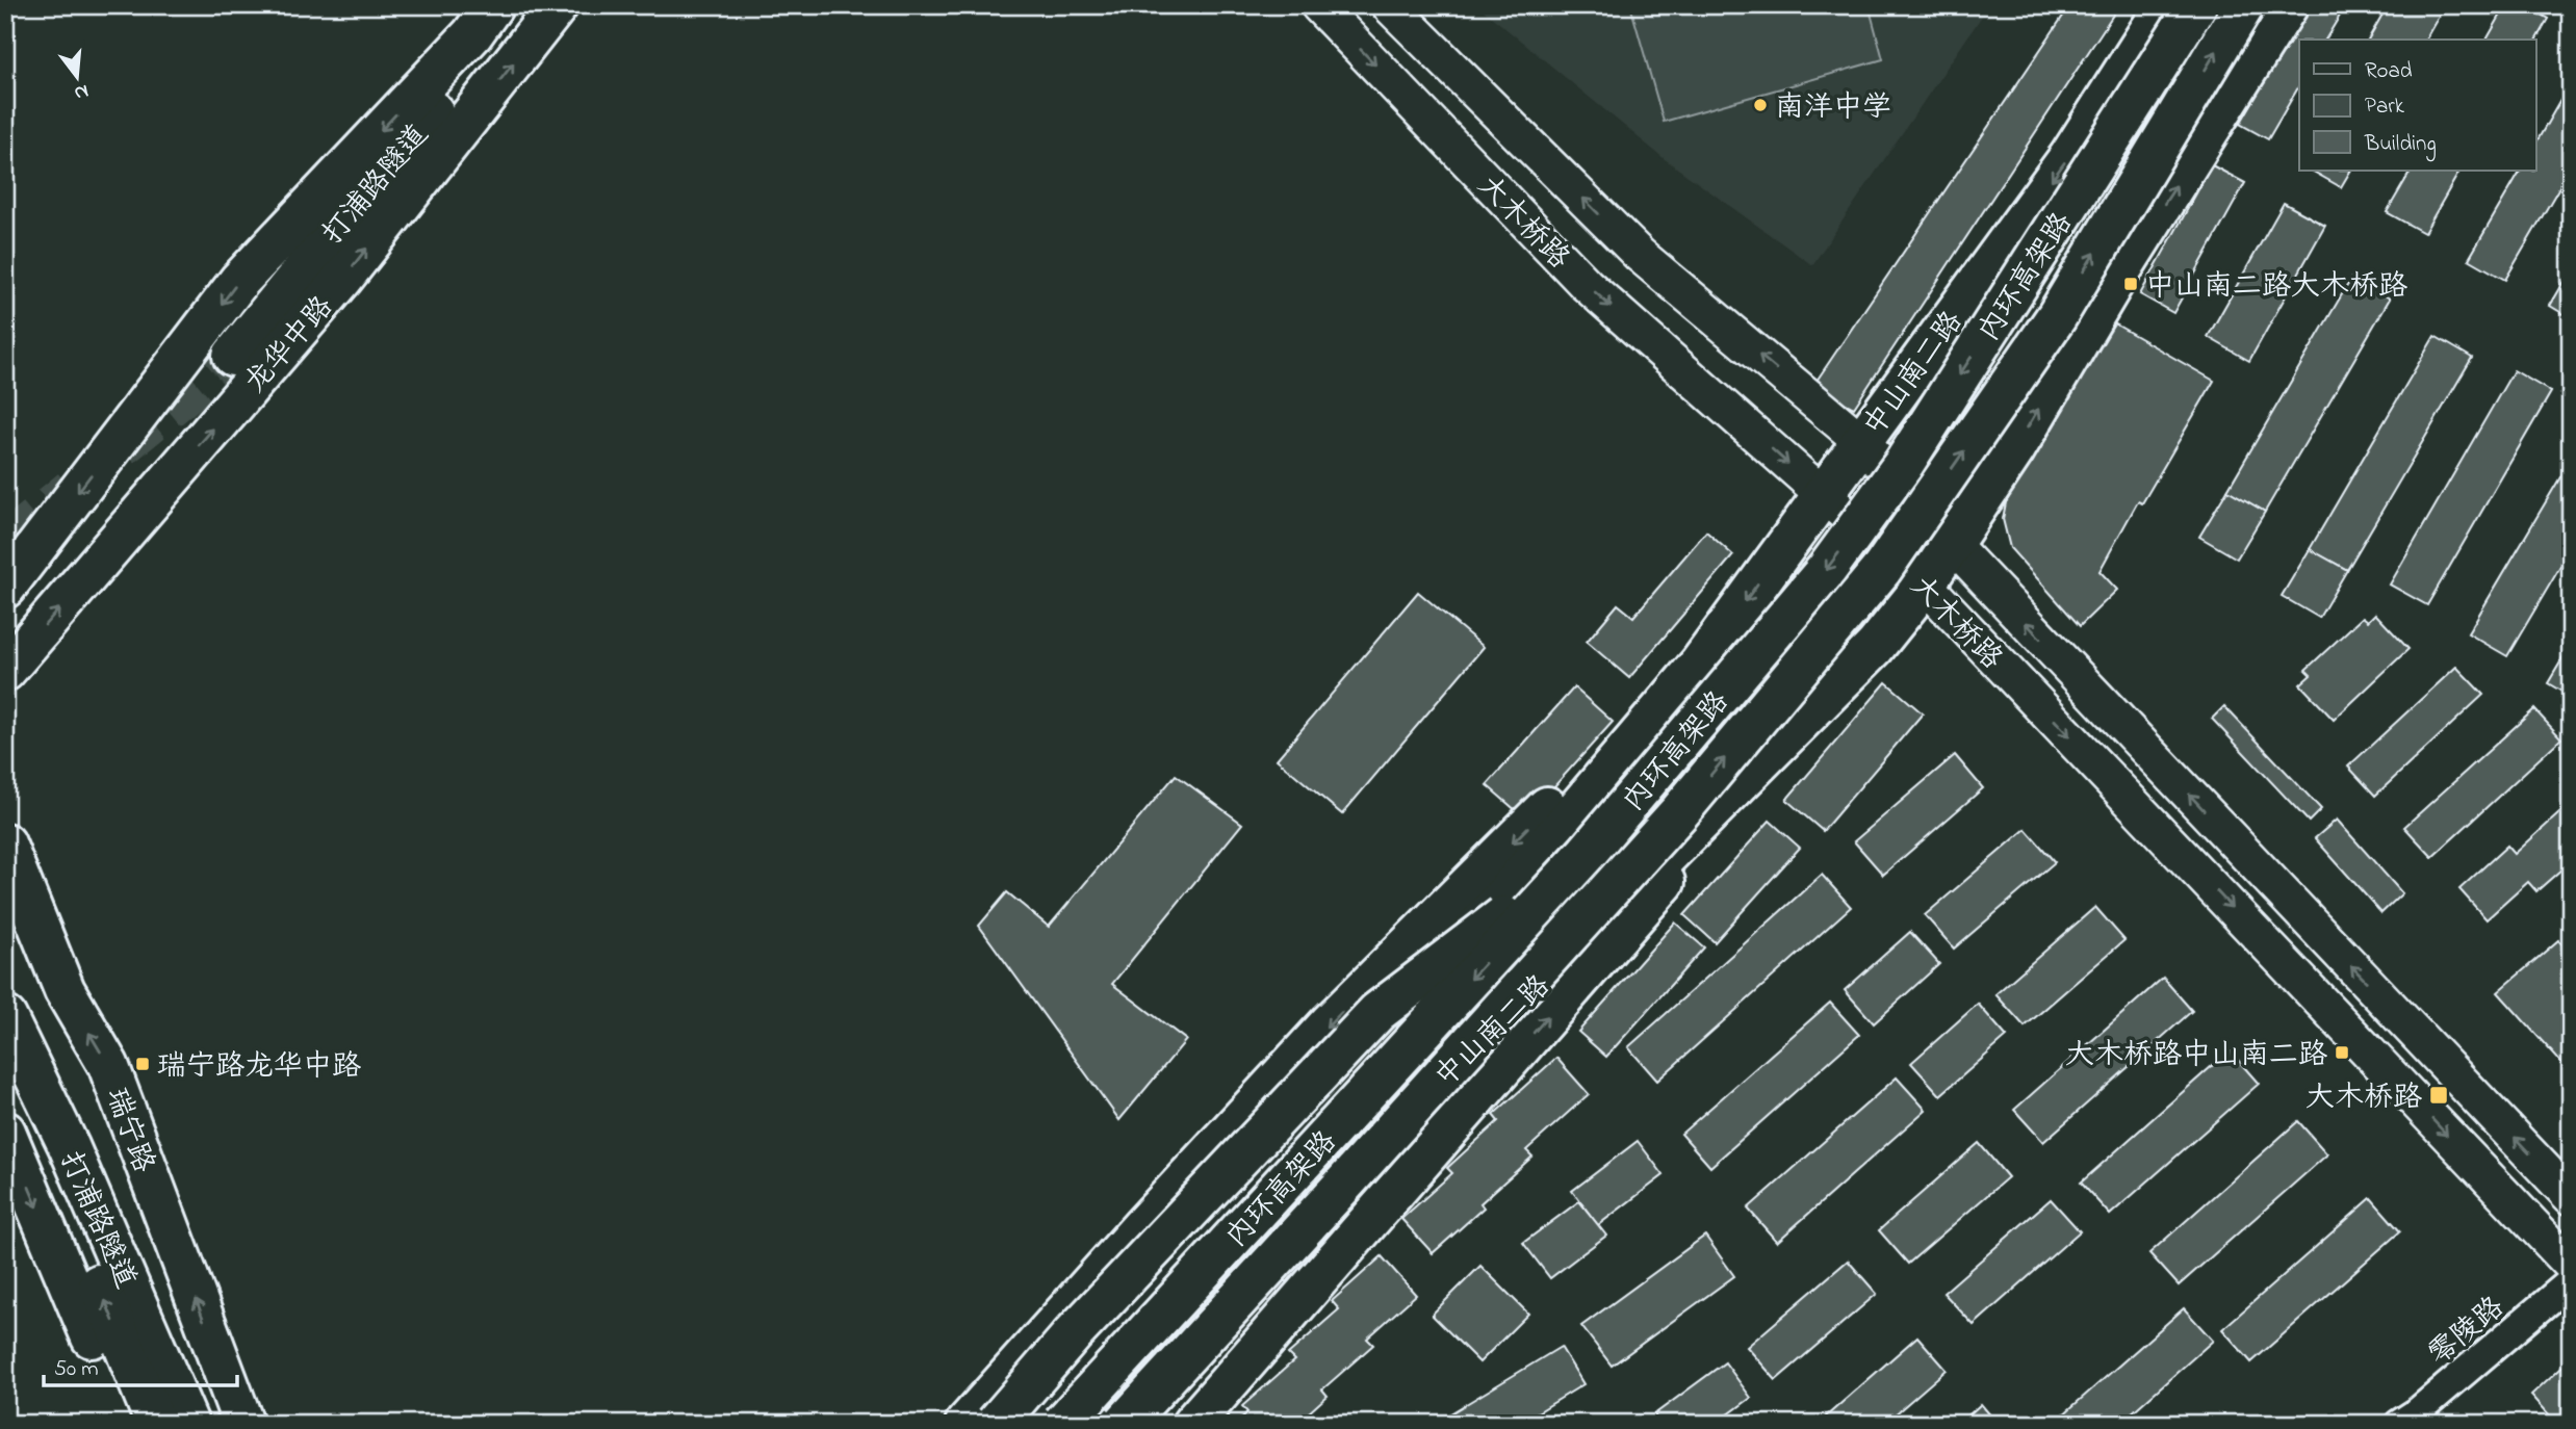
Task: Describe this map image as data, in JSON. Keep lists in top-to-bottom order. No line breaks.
{"streets":{"main road":["打浦路隧道","内环高架路","龙华中路","中山南二路","瑞宁路"],"street":["大木桥路","零陵路"]},"crossings":[["大木桥路","中山南二路"],["内环高架路","中山南二路"]],"places":{"other":["南洋中学"],"transit":["中山南二路大木桥路","大木桥路中山南二路","瑞宁路龙华中路","大木桥路"]},"legend":["Road","Park","Building"],"scale_bar":"50 m","north":"bottom"}
